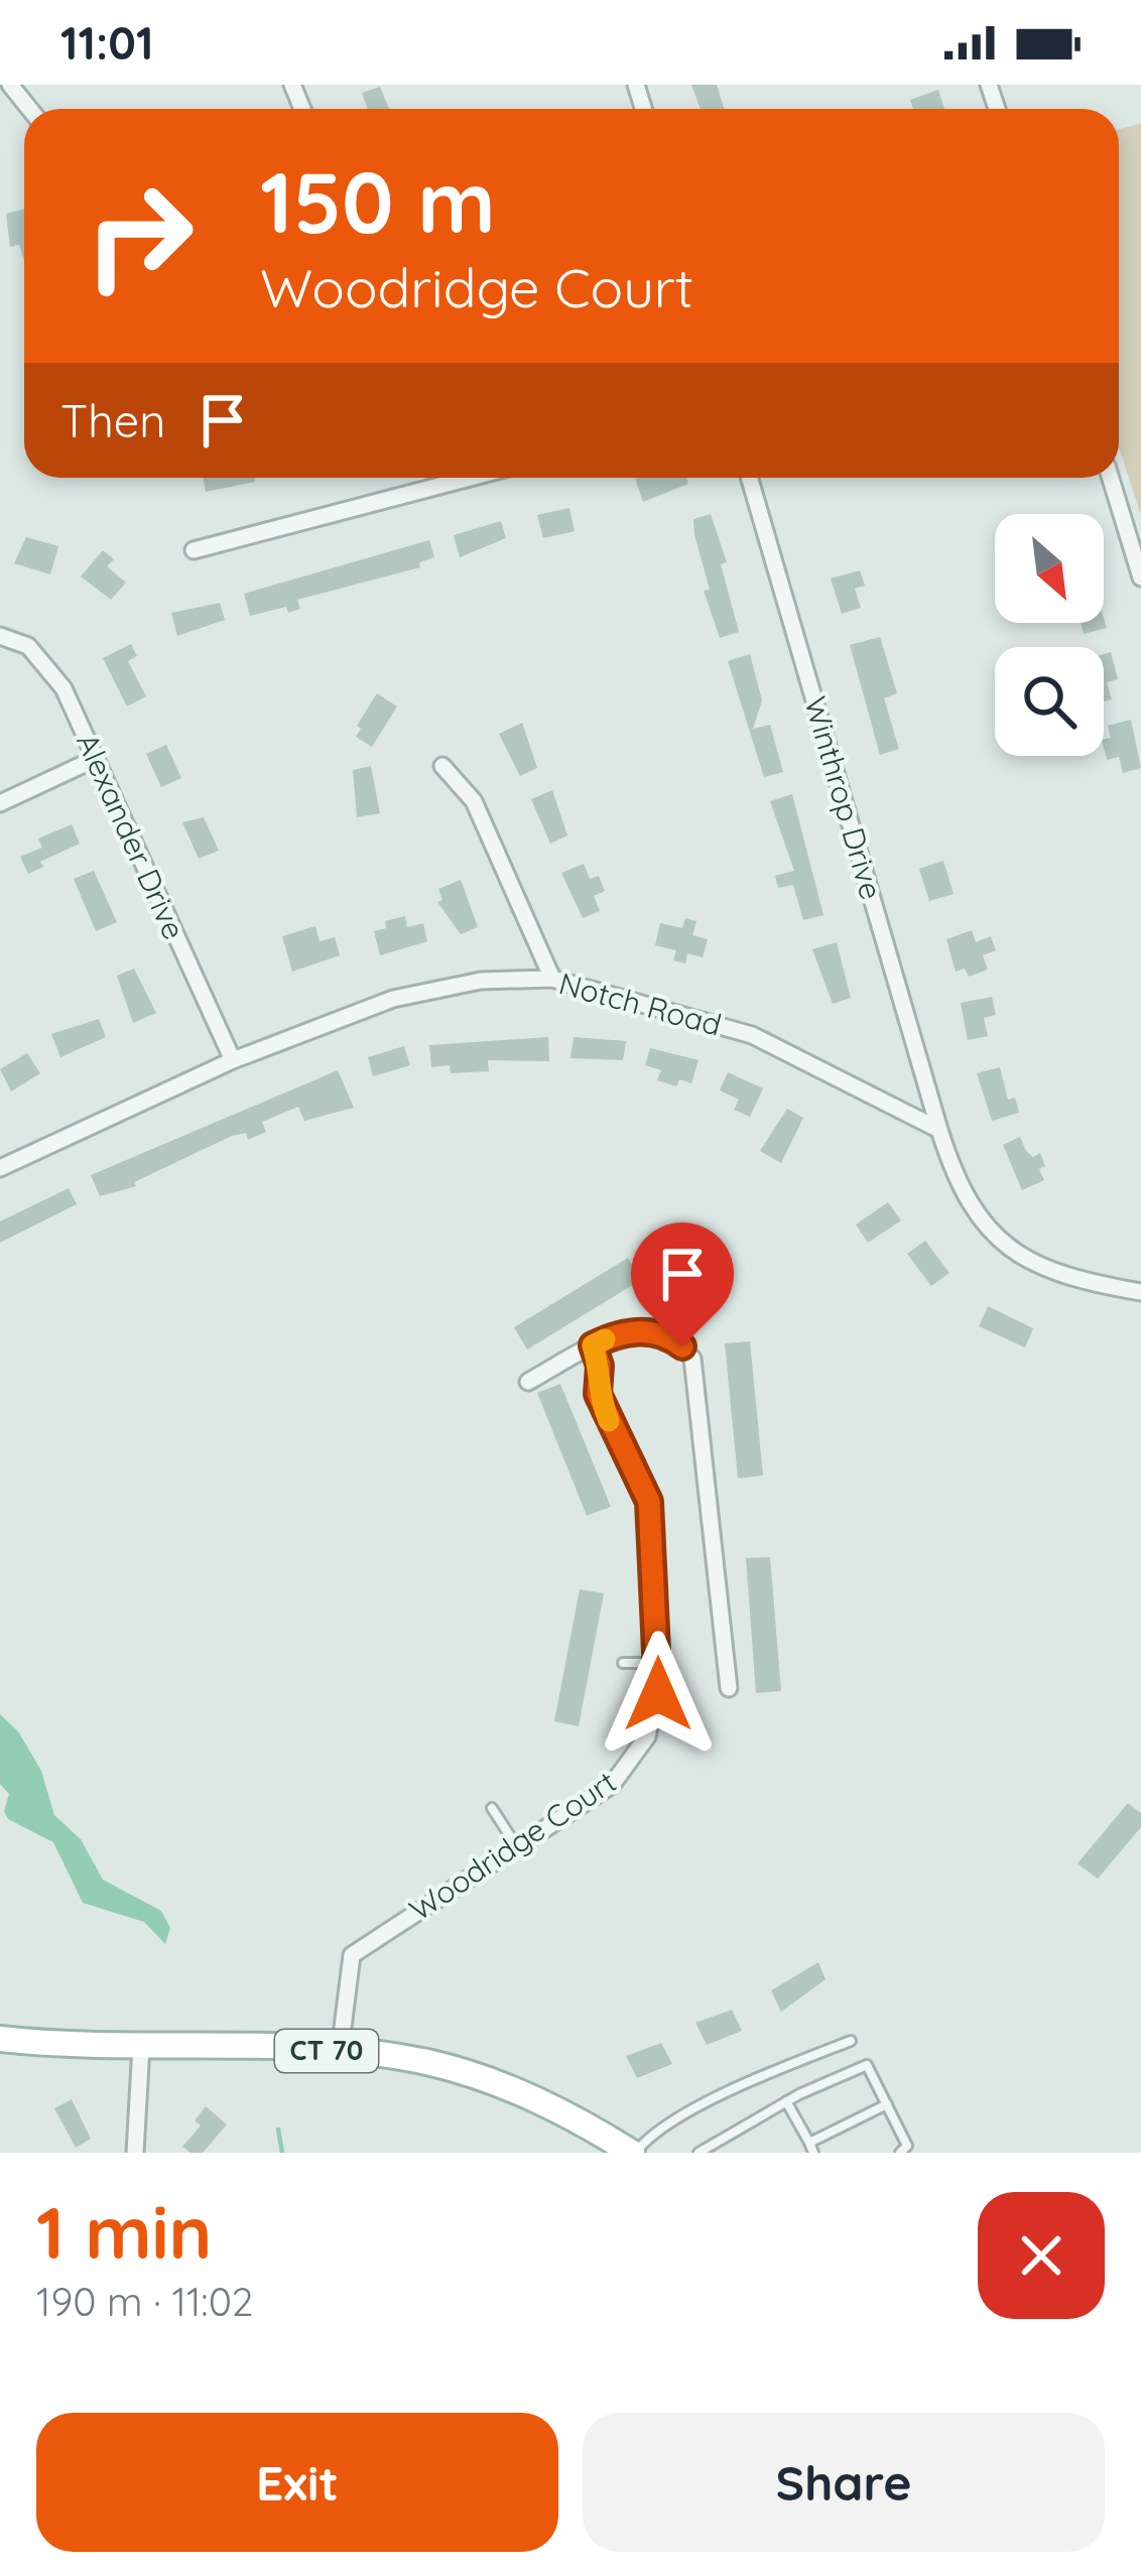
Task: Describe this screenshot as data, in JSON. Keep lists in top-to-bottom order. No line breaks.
{"streets":{"main road":["CT 70"],"street":["Winthrop Drive","Alexander Drive","Notch Road","Woodridge Court"]},"crossings":[["Winthrop Drive","Notch Road"],["Alexander Drive","Notch Road"],["Woodridge Court","CT 70"]],"north":"bottom right","page":{"status":"11:01","turn":["150 m","Woodridge Court"],"then":"Then","heading":["1 min","190 m · 11:02"],"buttons":["Exit","Share"]}}
